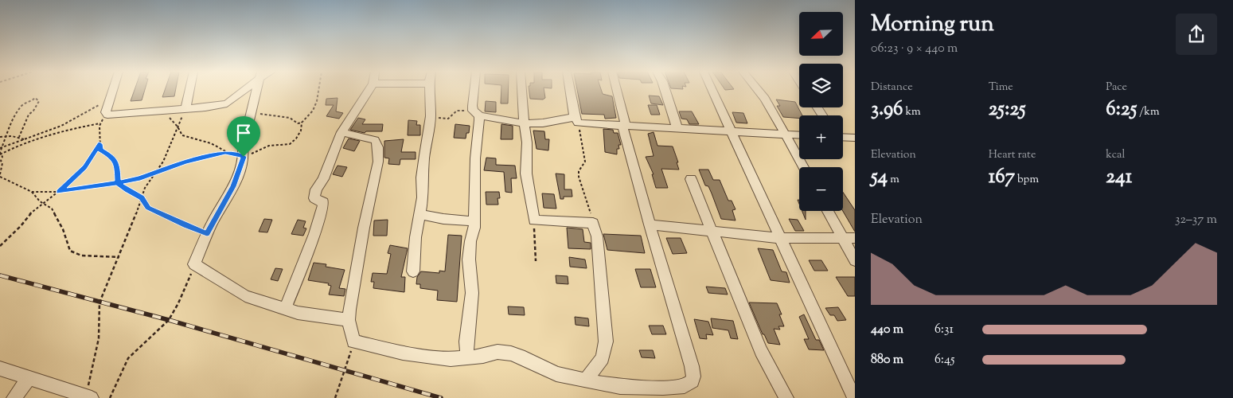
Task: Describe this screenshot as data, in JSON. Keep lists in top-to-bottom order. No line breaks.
{"north":"bottom left","page":{"heading":["Morning run","06:23 · 9 × 440 m"],"map_buttons":["+","−"],"stats":[["Distance","3.96 km"],["Time","25:25"],["Pace","6:25 /km"],["Elevation","54 m"],["Heart rate","167 bpm"],["kcal","241"]],"chart":["Elevation","32–37 m"],"list":[{"name":"440 m","note":"6:31"},{"name":"880 m","note":"6:45"}]}}
